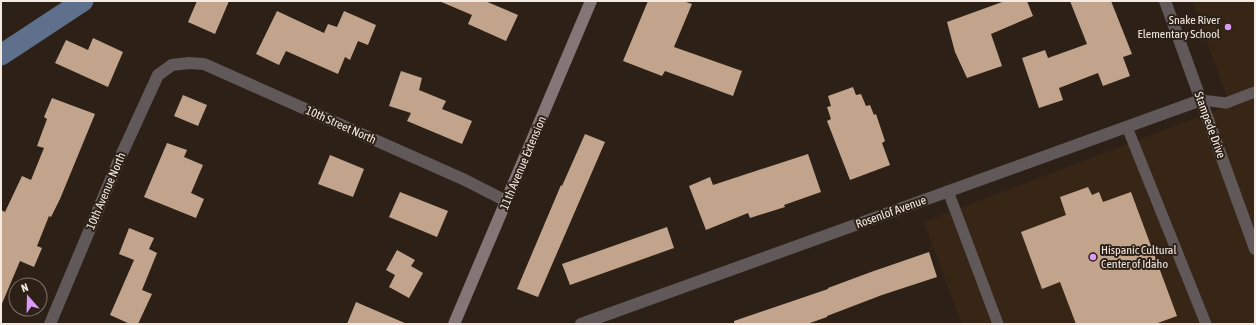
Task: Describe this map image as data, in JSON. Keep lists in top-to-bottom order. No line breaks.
{"streets":{"street":["10th Street North","Stampede Drive","11th Avenue Extension","10th Avenue North","Rosenlof Avenue"]},"crossings":[["10th Street North","11th Avenue Extension"],["10th Street North","10th Avenue North"],["Stampede Drive","Rosenlof Avenue"]],"places":["Snake River Elementary School","Hispanic Cultural Center of Idaho"],"north":"top"}
